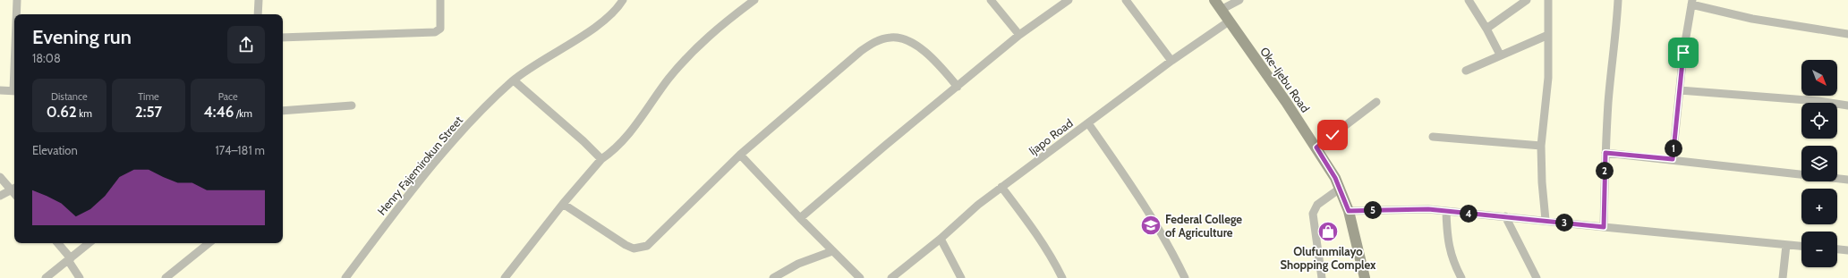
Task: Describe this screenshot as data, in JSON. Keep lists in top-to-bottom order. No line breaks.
{"streets":{"main road":["Oke-Ijebu Road"],"street":["Ijapo Road","Henry Fajemirokun Street"]},"crossings":[["Oke-Ijebu Road","Ijapo Road"]],"places":{"school or university":["Federal College of Agriculture"],"shop":["Olufunmilayo Shopping Complex"]},"north":"bottom right","page":{"heading":["Evening run","18:08"],"map_buttons":["+","−"],"stats":[["Distance","0.62 km"],["Time","2:57"],["Pace","4:46 /km"]],"chart":["Elevation","174–181 m"],"pins":["1","2","5","4","3"]}}
